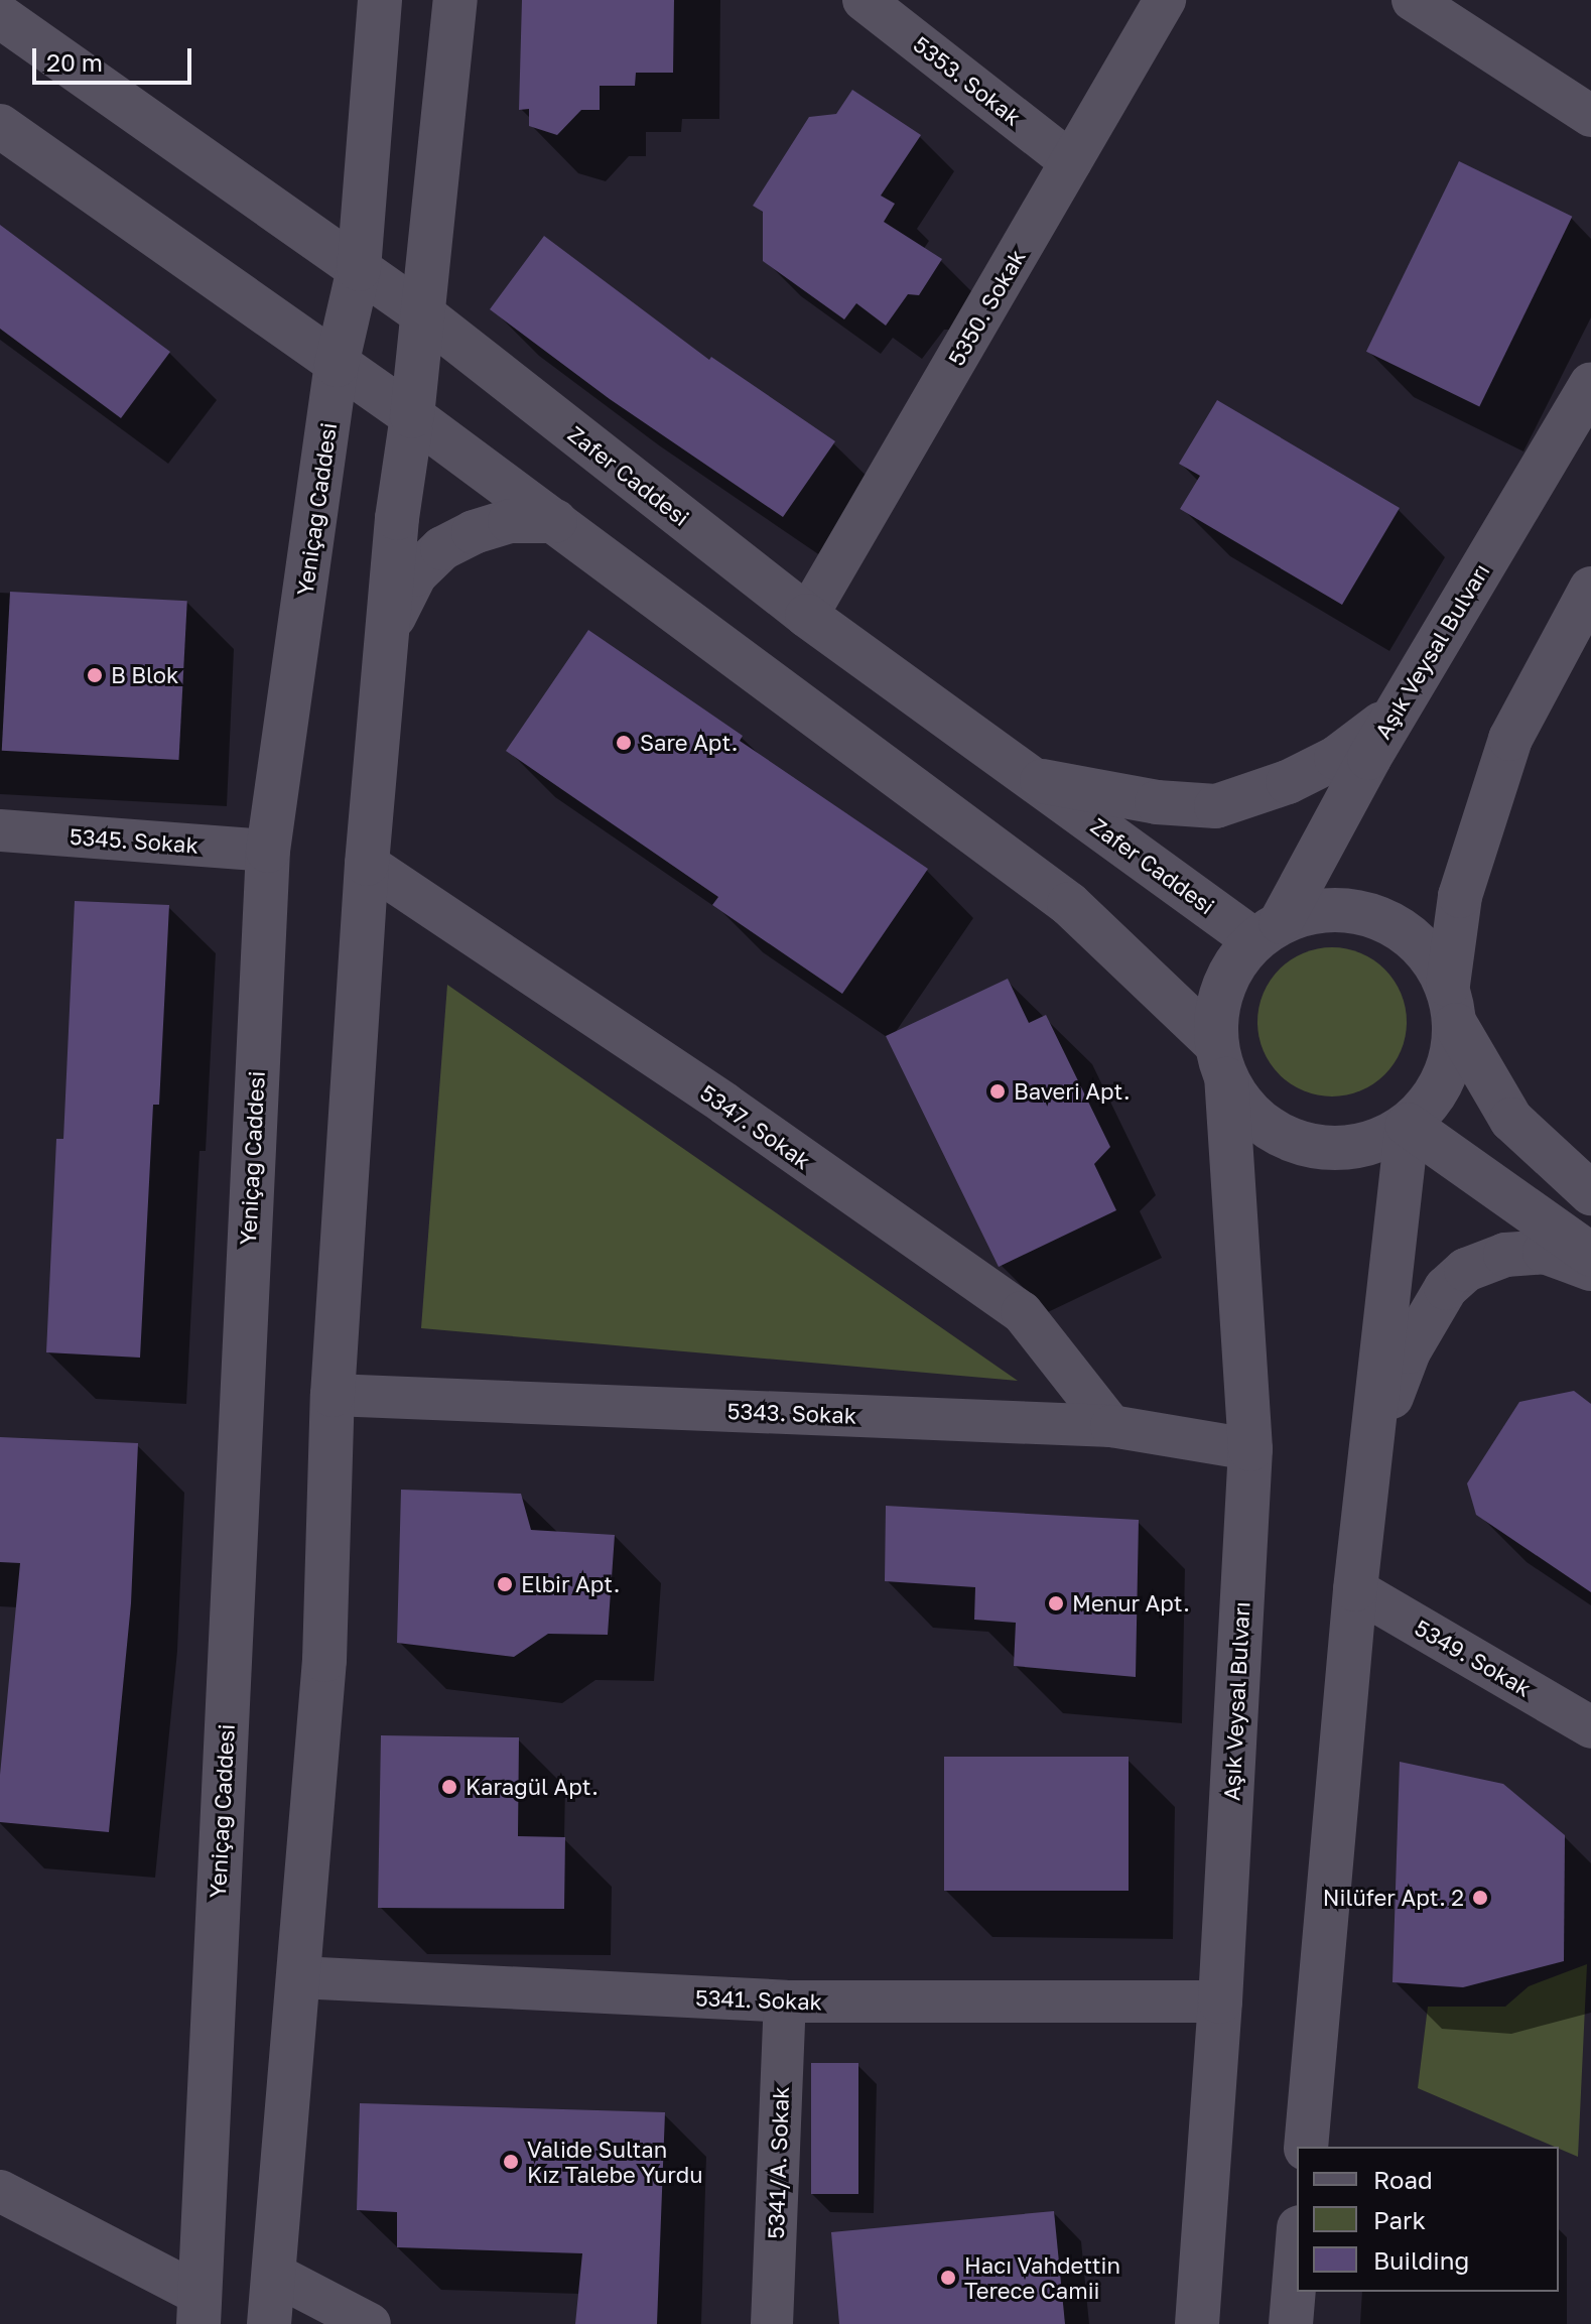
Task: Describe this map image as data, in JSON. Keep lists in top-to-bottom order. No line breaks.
{"streets":{"main road":["Zafer Caddesi","Yeniçağ Caddesi","Aşık Veysal Bulvarı"],"street":["5353. Sokak","5350. Sokak","5345. Sokak","5347. Sokak","5343. Sokak","5349. Sokak","5341. Sokak","5341/A. Sokak"]},"crossings":[["5353. Sokak","5350. Sokak"],["5350. Sokak","Zafer Caddesi"],["Zafer Caddesi","Yeniçağ Caddesi"],["Zafer Caddesi","Aşık Veysal Bulvarı"],["Yeniçağ Caddesi","5345. Sokak"],["Aşık Veysal Bulvarı","5343. Sokak"],["Aşık Veysal Bulvarı","5341. Sokak"],["5347. Sokak","5343. Sokak"],["5341. Sokak","5341/A. Sokak"]],"places":["B Blok","Sare Apt.","Baveri Apt.","Elbir Apt.","Menur Apt.","Karagül Apt.","Nilüfer Apt. 2","Valide Sultan Kız Talebe Yurdu","Hacı Vahdettin Terece Camii"],"legend":["Road","Park","Building"],"scale_bar":"20 m"}
